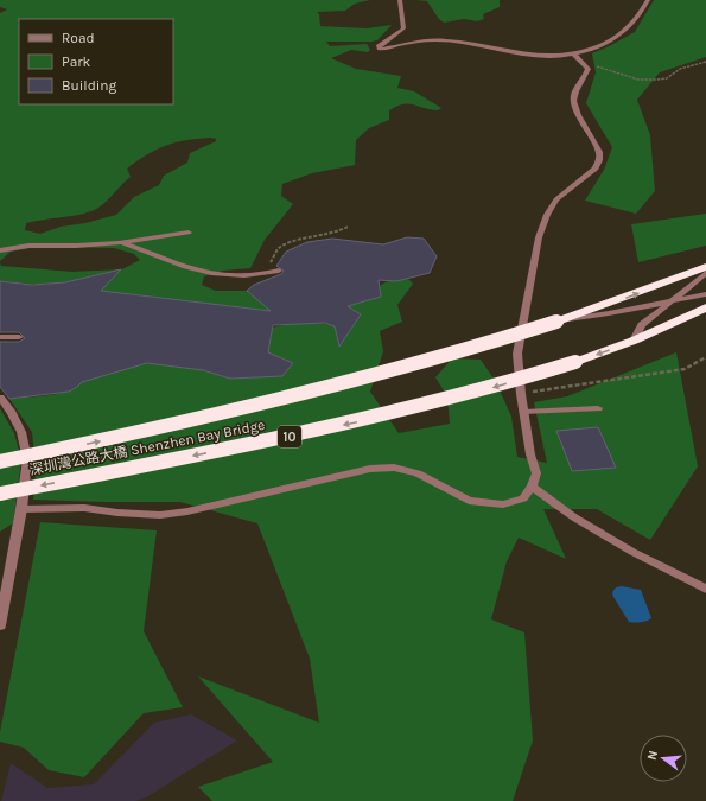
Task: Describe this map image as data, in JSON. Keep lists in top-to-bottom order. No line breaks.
{"streets":{"highway":["10","深圳灣公路大橋 Shenzhen Bay Bridge"]},"crossings":[["10","深圳灣公路大橋 Shenzhen Bay Bridge"]],"legend":["Road","Park","Building"],"north":"left"}
